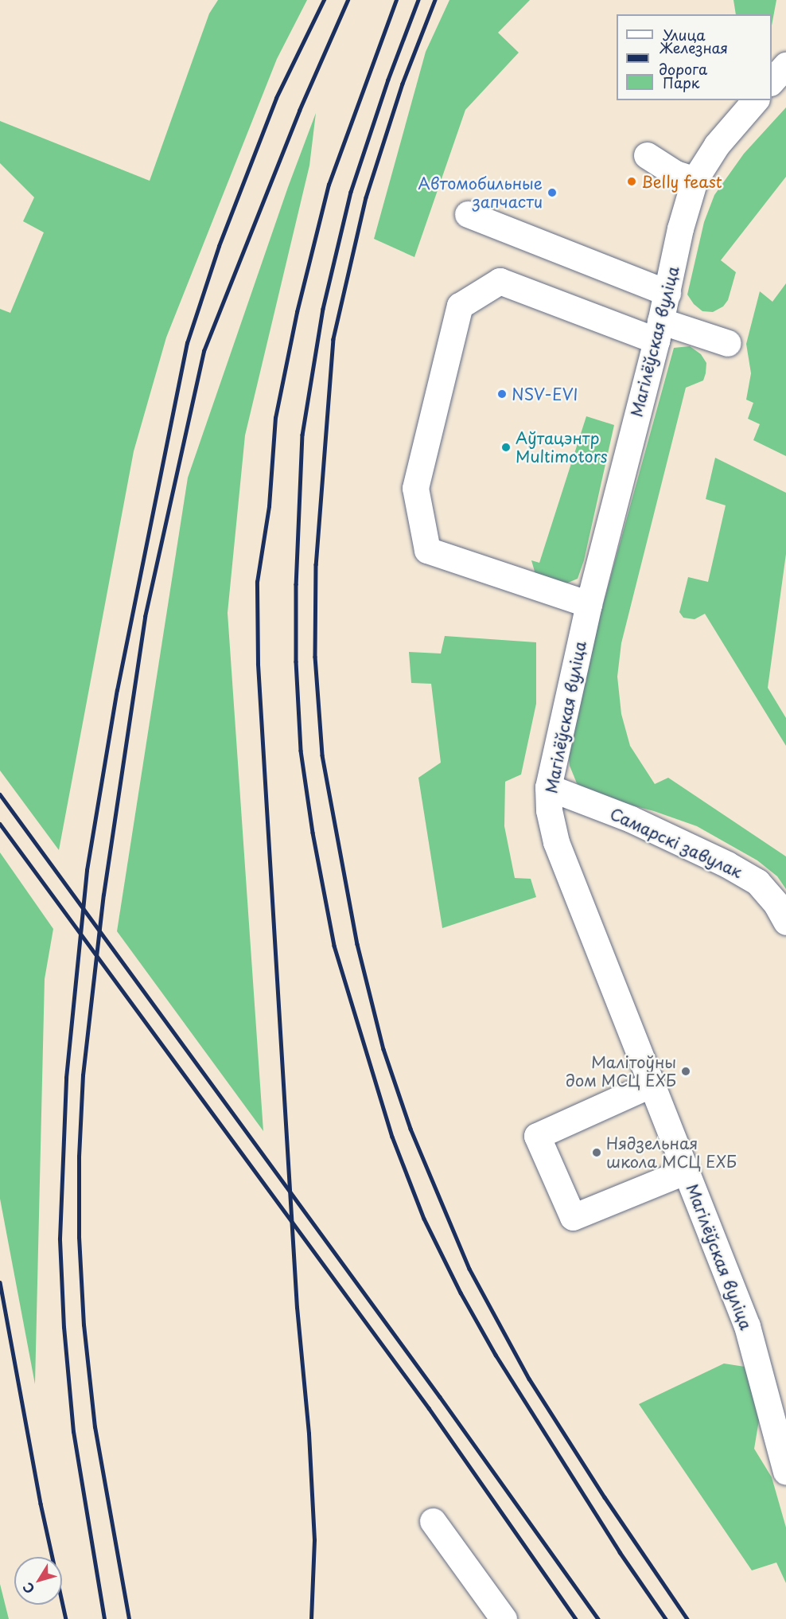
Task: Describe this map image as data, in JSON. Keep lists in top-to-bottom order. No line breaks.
{"streets":{"street":["Магілёўская вуліца","Самарскі завулак"]},"crossings":[["Магілёўская вуліца","Самарскі завулак"]],"places":["Belly feast","Автомобильные запчасти","NSV-EVI","Аўтацэнтр Multimotors","Малітоўны дом МСЦ ЕХБ","Нядзельная школа МСЦ ЕХБ"],"legend":["Улица","Железная дорога","Парк"],"north":"bottom left"}
